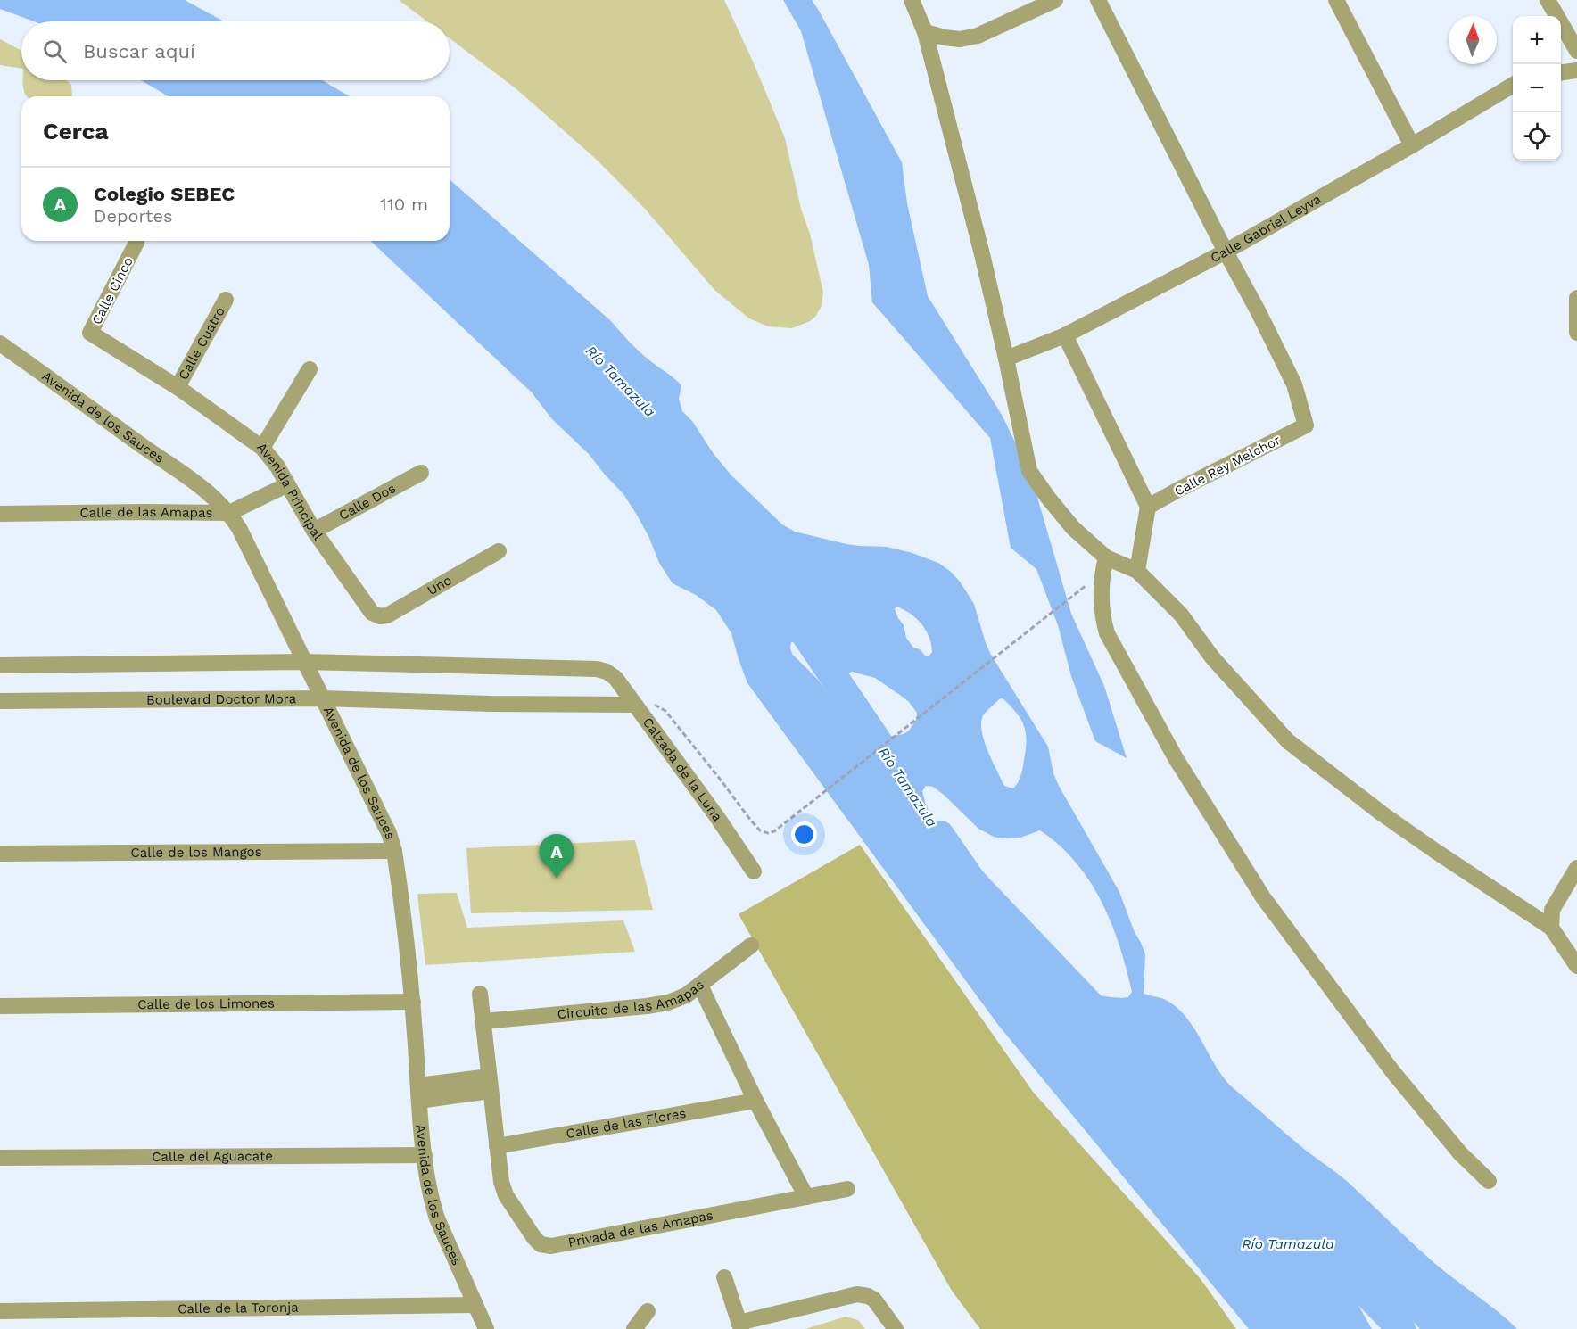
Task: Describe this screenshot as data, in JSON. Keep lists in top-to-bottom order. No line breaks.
{"streets":{"street":["Calle Gabriel Leyva","Calle Cinco","Calle Cuatro","Avenida de los Sauces","Calle Rey Melchor","Avenida Principal","Calle Dos","Calle de las Amapas","Uno","Boulevard Doctor Mora","Calzada de la Luna","Calle de los Mangos","Calle de los Limones","Circuito de las Amapas","Calle de las Flores","Calle del Aguacate","Privada de las Amapas","Calle de la Toronja"]},"crossings":[["Calle Gabriel Leyva","Calle Rey Melchor"],["Calle Cinco","Calle Cuatro"],["Calle Cinco","Avenida Principal"],["Calle Cuatro","Avenida Principal"],["Avenida de los Sauces","Calle de las Amapas"],["Avenida de los Sauces","Boulevard Doctor Mora"],["Avenida de los Sauces","Calzada de la Luna"],["Avenida de los Sauces","Calle de los Mangos"],["Avenida de los Sauces","Calle de los Limones"],["Avenida de los Sauces","Calle del Aguacate"],["Avenida de los Sauces","Calle de la Toronja"],["Avenida Principal","Calle Dos"],["Avenida Principal","Calle de las Amapas"],["Avenida Principal","Uno"],["Boulevard Doctor Mora","Calzada de la Luna"],["Circuito de las Amapas","Calle de las Flores"],["Circuito de las Amapas","Privada de las Amapas"],["Calle de las Flores","Privada de las Amapas"]],"water":["Río Tamazula"],"north":"top","page":{"map_buttons":["+","−"],"search":"Buscar aquí","heading":"Cerca","list":[{"mark":"A","name":"Colegio SEBEC","note":"Deportes","value":"110 m"}],"pins":"A"}}
